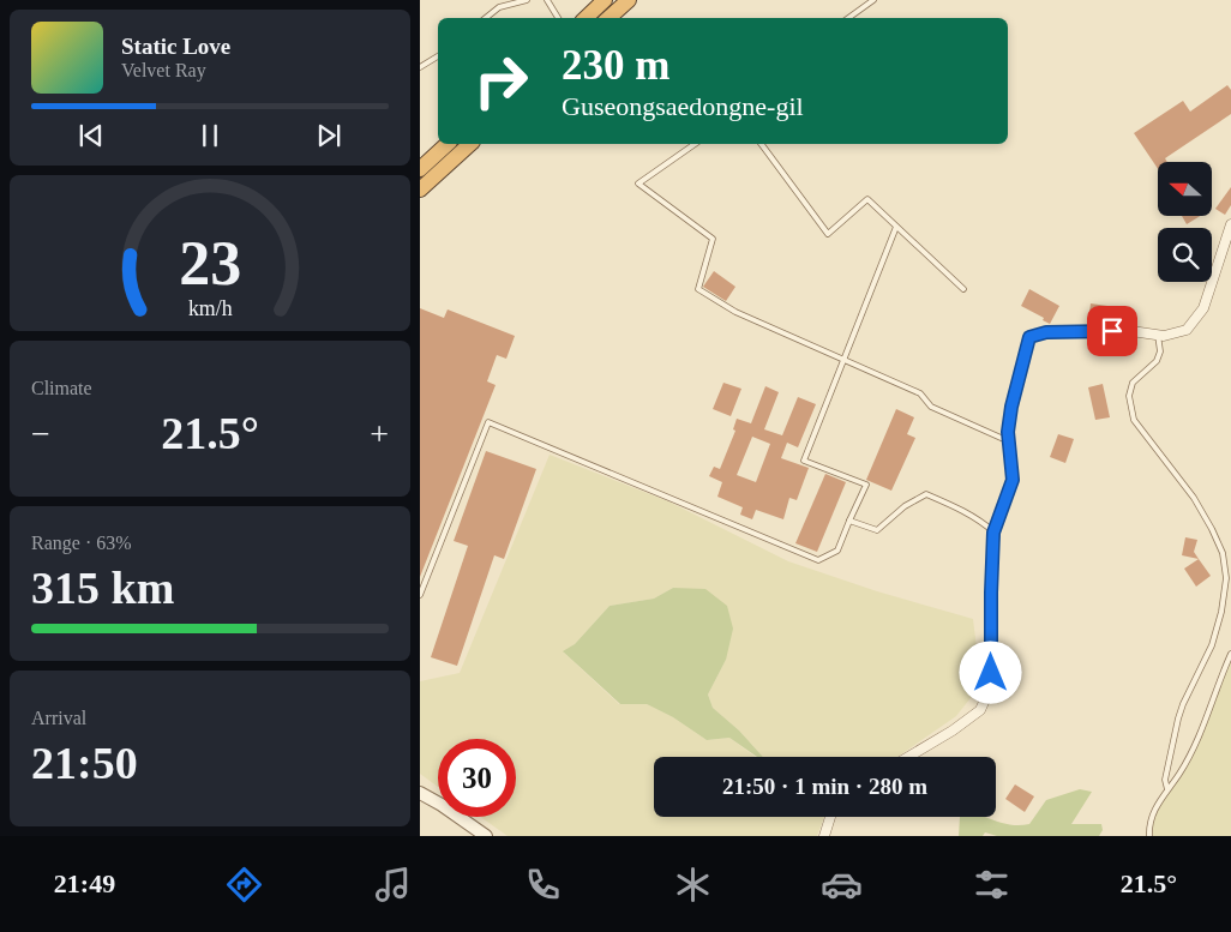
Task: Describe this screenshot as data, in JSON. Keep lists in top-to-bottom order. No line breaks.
{"north":"left","page":{"turn":["230 m","Guseongsaedongne-gil"],"song":["Static Love","Velvet Ray"],"tile":["Climate",["Range · 63%","315 km"],["Arrival","21:50"]],"heat":["−","21.5°","+"],"limit":"30","trip":"21:50 · 1 min · 280 m","tabs":["21:49","21.5°"],"gauge":["23","km/h"]}}
